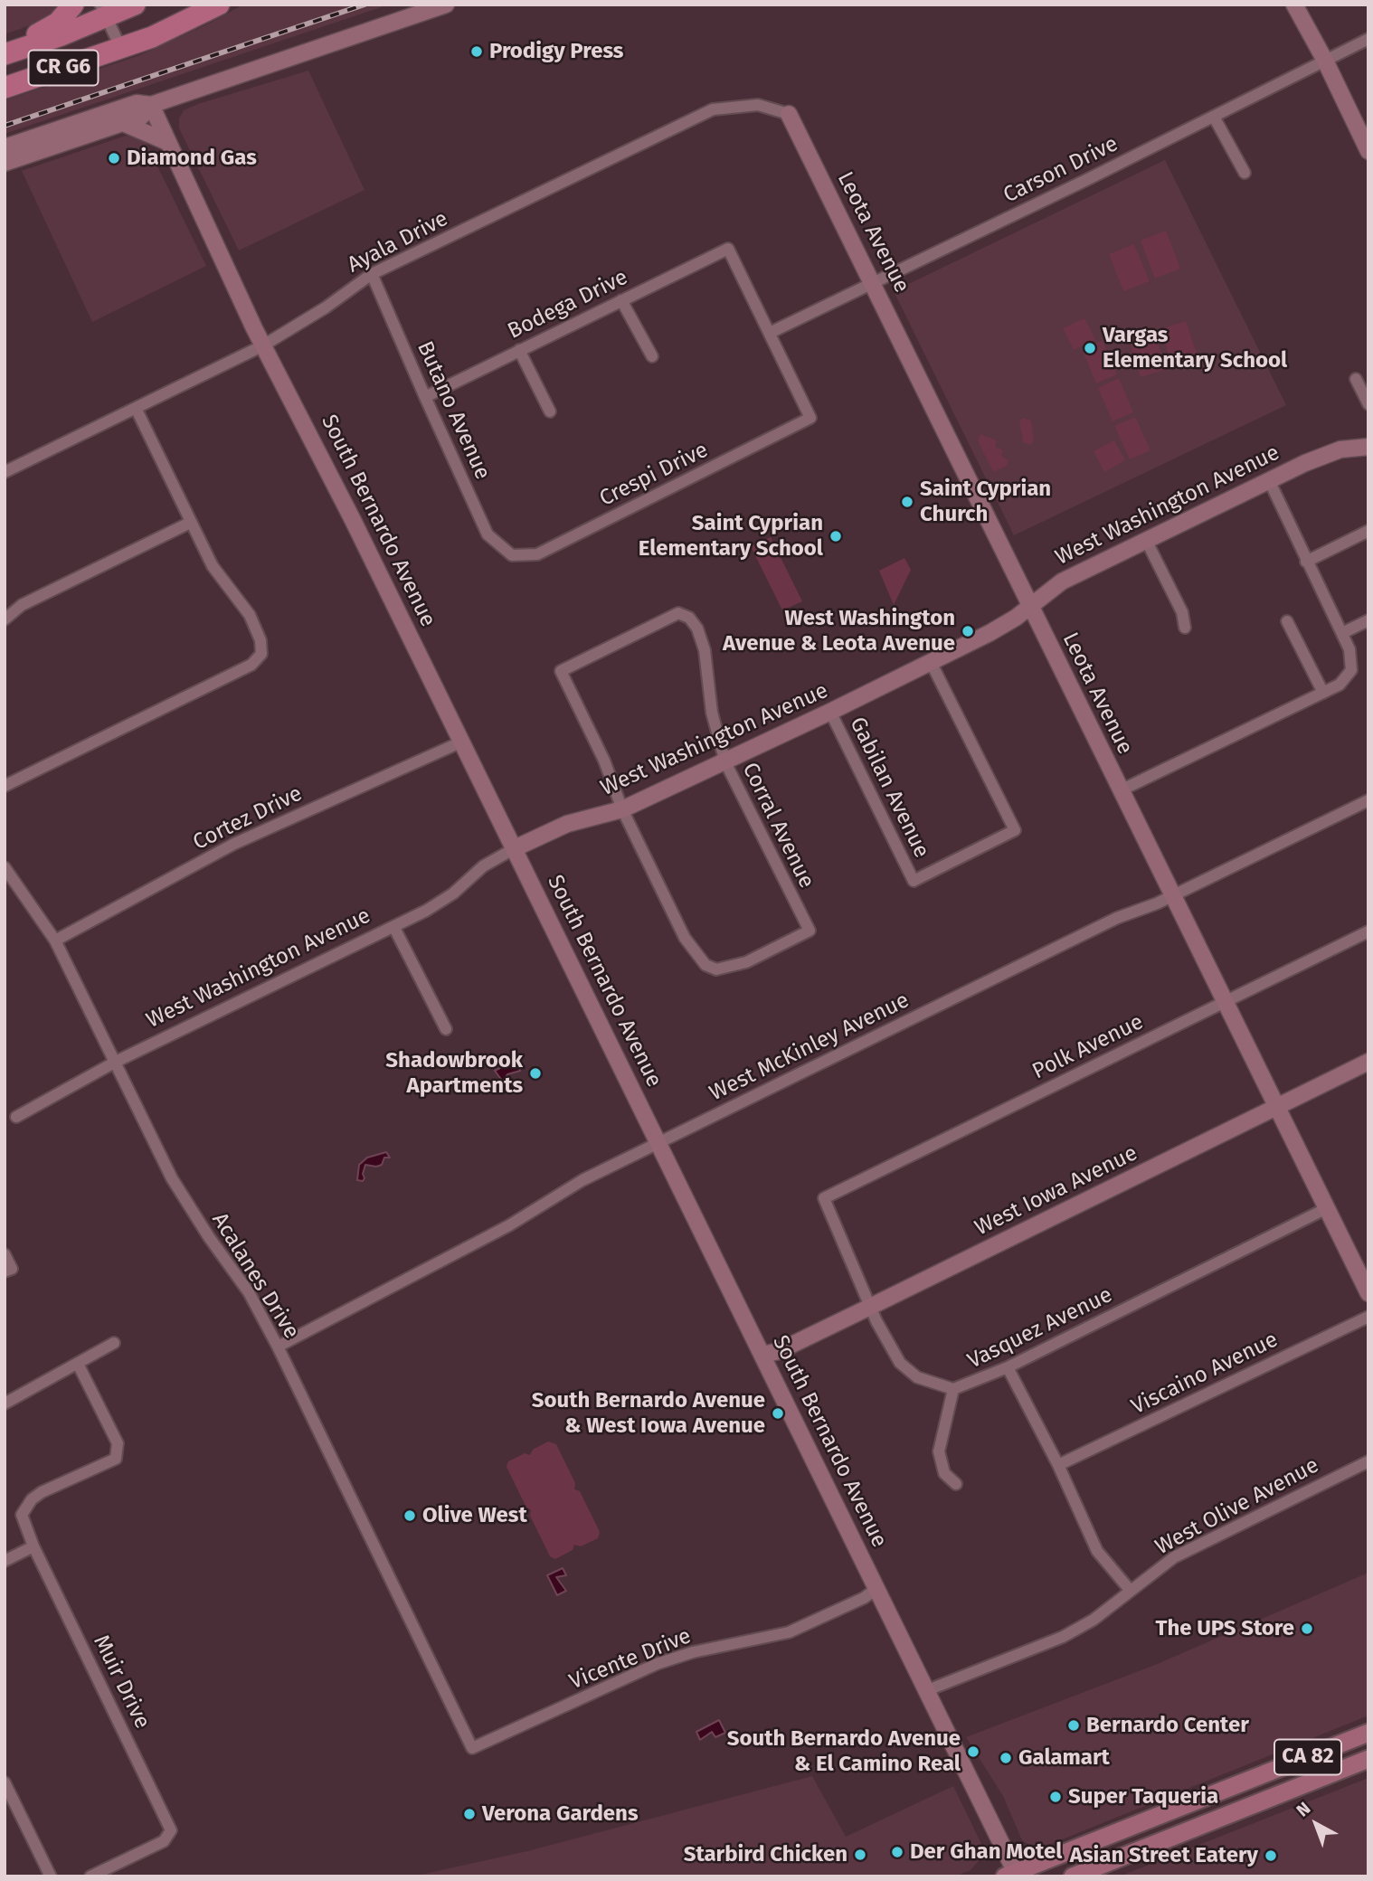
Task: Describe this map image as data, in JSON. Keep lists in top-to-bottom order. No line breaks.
{"streets":{"highway":["CR G6"],"main road":["CA 82"],"street":["Carson Drive","Leota Avenue","Ayala Drive","Bodega Drive","Butano Avenue","Crespi Drive","West Washington Avenue","South Bernardo Avenue","Gabilan Avenue","Cortez Drive","Corral Avenue","West McKinley Avenue","Polk Avenue","West Iowa Avenue","Acalanes Drive","Vasquez Avenue","Viscaino Avenue","West Olive Avenue","Vicente Drive","Muir Drive"]},"crossings":[["Carson Drive","Leota Avenue"],["Carson Drive","Bodega Drive"],["Carson Drive","Crespi Drive"],["Leota Avenue","Ayala Drive"],["Leota Avenue","West Washington Avenue"],["Leota Avenue","West McKinley Avenue"],["Leota Avenue","Polk Avenue"],["Leota Avenue","West Iowa Avenue"],["Leota Avenue","Vasquez Avenue"],["Ayala Drive","Butano Avenue"],["Ayala Drive","South Bernardo Avenue"],["Bodega Drive","Butano Avenue"],["Bodega Drive","Crespi Drive"],["Butano Avenue","Crespi Drive"],["West Washington Avenue","South Bernardo Avenue"],["West Washington Avenue","Gabilan Avenue"],["West Washington Avenue","Corral Avenue"],["West Washington Avenue","Acalanes Drive"],["South Bernardo Avenue","Cortez Drive"],["South Bernardo Avenue","West McKinley Avenue"],["South Bernardo Avenue","West Iowa Avenue"],["South Bernardo Avenue","West Olive Avenue"],["South Bernardo Avenue","Vicente Drive"],["South Bernardo Avenue","CA 82"],["Cortez Drive","Acalanes Drive"],["West McKinley Avenue","Acalanes Drive"],["Polk Avenue","Vasquez Avenue"],["West Iowa Avenue","Vasquez Avenue"],["Acalanes Drive","Vicente Drive"]],"places":["Prodigy Press","Diamond Gas","Vargas Elementary School","Saint Cyprian Church","Saint Cyprian Elementary School","West Washington Avenue & Leota Avenue","Shadowbrook Apartments","South Bernardo Avenue & West Iowa Avenue","Olive West","The UPS Store","Bernardo Center","South Bernardo Avenue & El Camino Real","Galamart","Super Taqueria","Verona Gardens","Der Ghan Motel","Starbird Chicken","Asian Street Eatery"],"north":"top left"}
